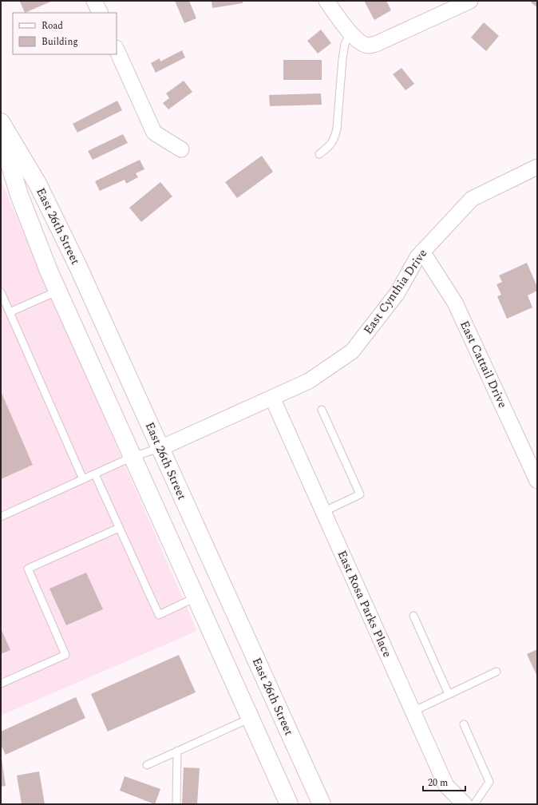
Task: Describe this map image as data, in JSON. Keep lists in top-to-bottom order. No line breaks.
{"streets":{"main road":["East 26th Street"],"street":["East Cynthia Drive","East Cattail Drive","East Rosa Parks Place"]},"crossings":[["East 26th Street","East Cynthia Drive"],["East Cynthia Drive","East Cattail Drive"],["East Cynthia Drive","East Rosa Parks Place"]],"legend":["Road","Building"],"scale_bar":"20 m"}
